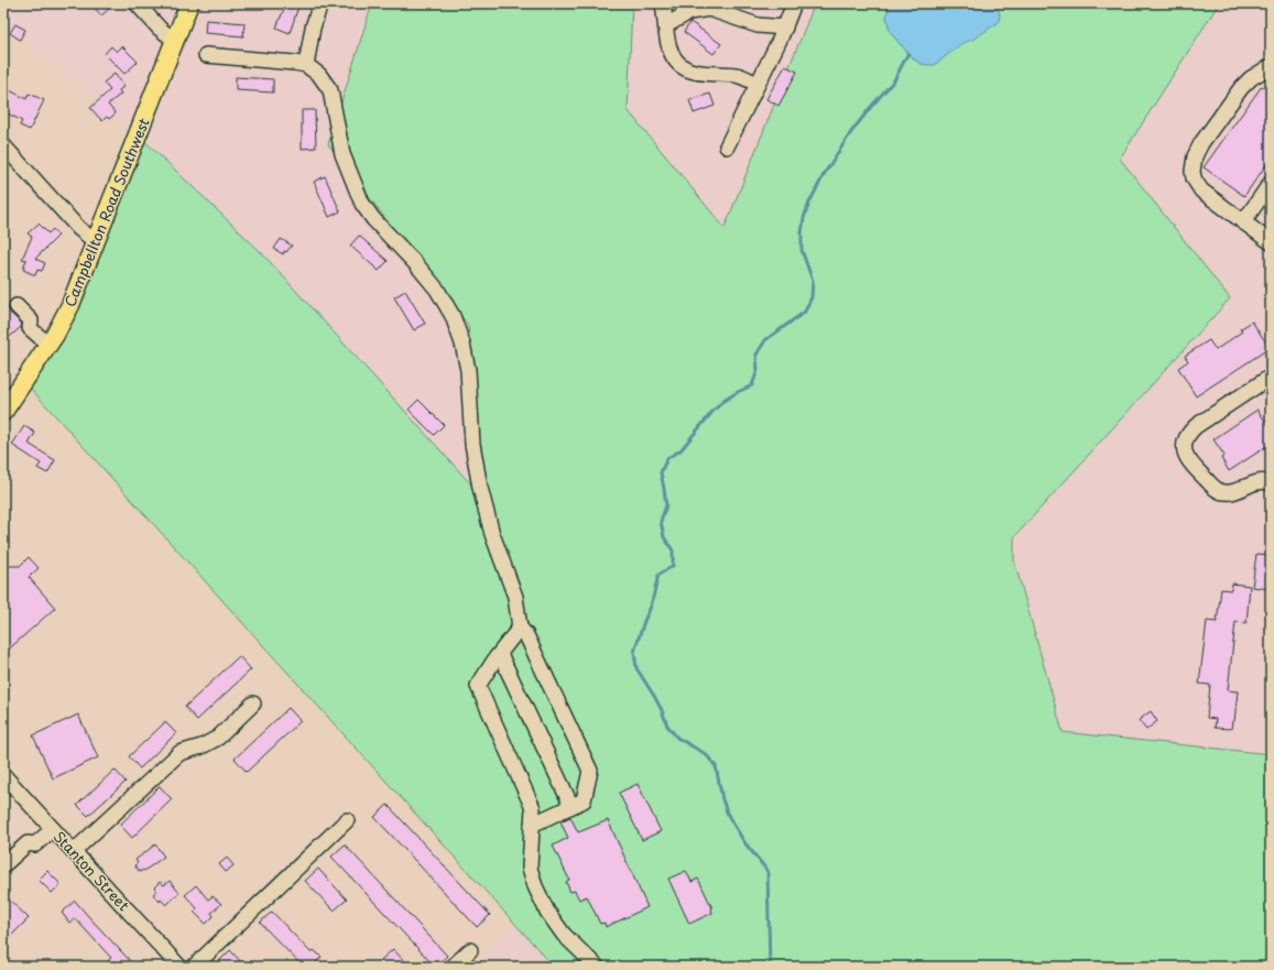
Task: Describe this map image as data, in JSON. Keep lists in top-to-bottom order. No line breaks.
{"streets":{"main road":["Campbellton Road Southwest"],"street":["Stanton Street"]}}
